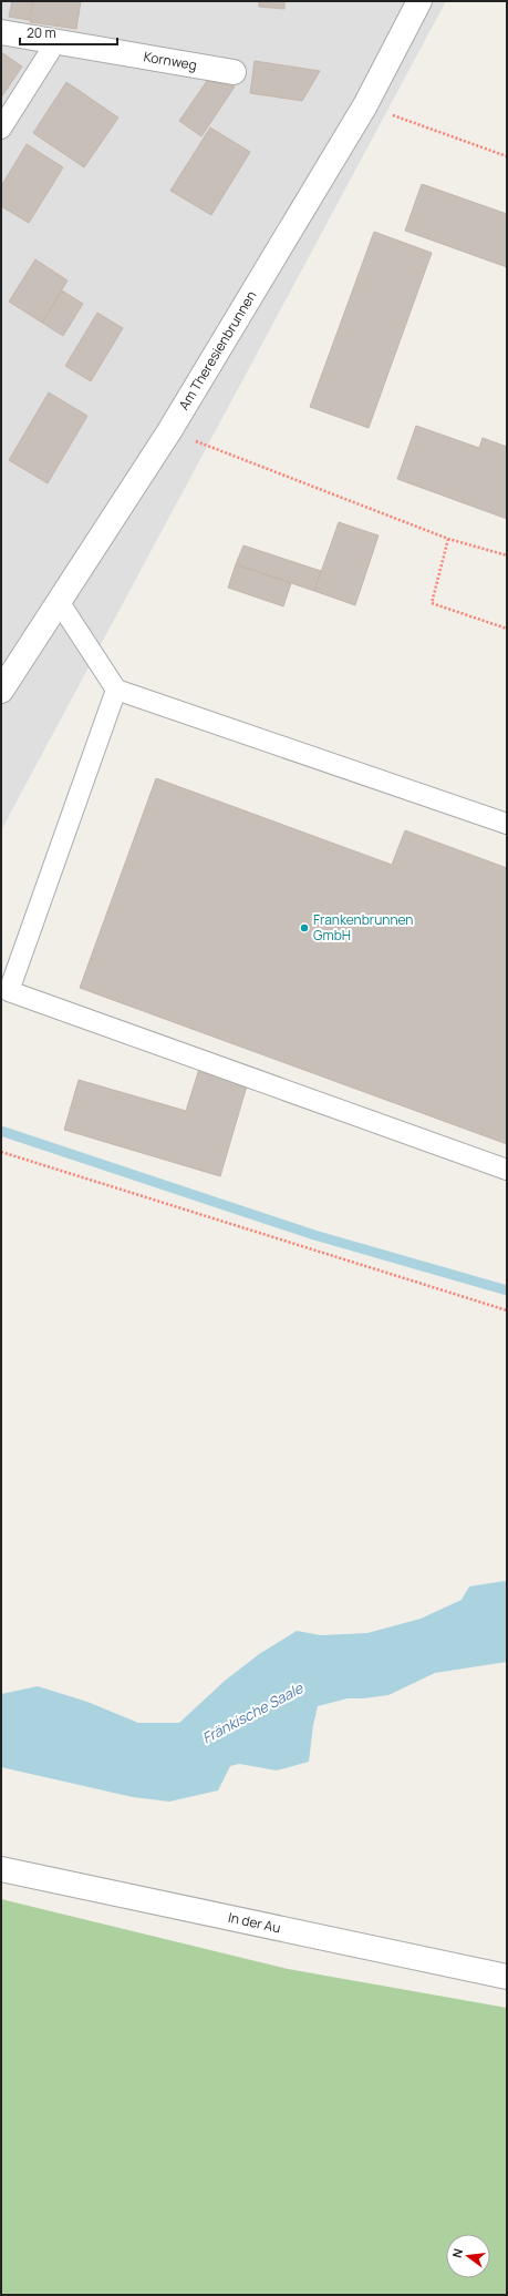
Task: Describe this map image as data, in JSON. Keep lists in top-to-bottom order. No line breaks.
{"streets":{"street":["Kornweg","Am Theresienbrunnen","In der Au"]},"water":["Fränkische Saale"],"places":["Frankenbrunnen GmbH"],"scale_bar":"20 m","north":"left"}
